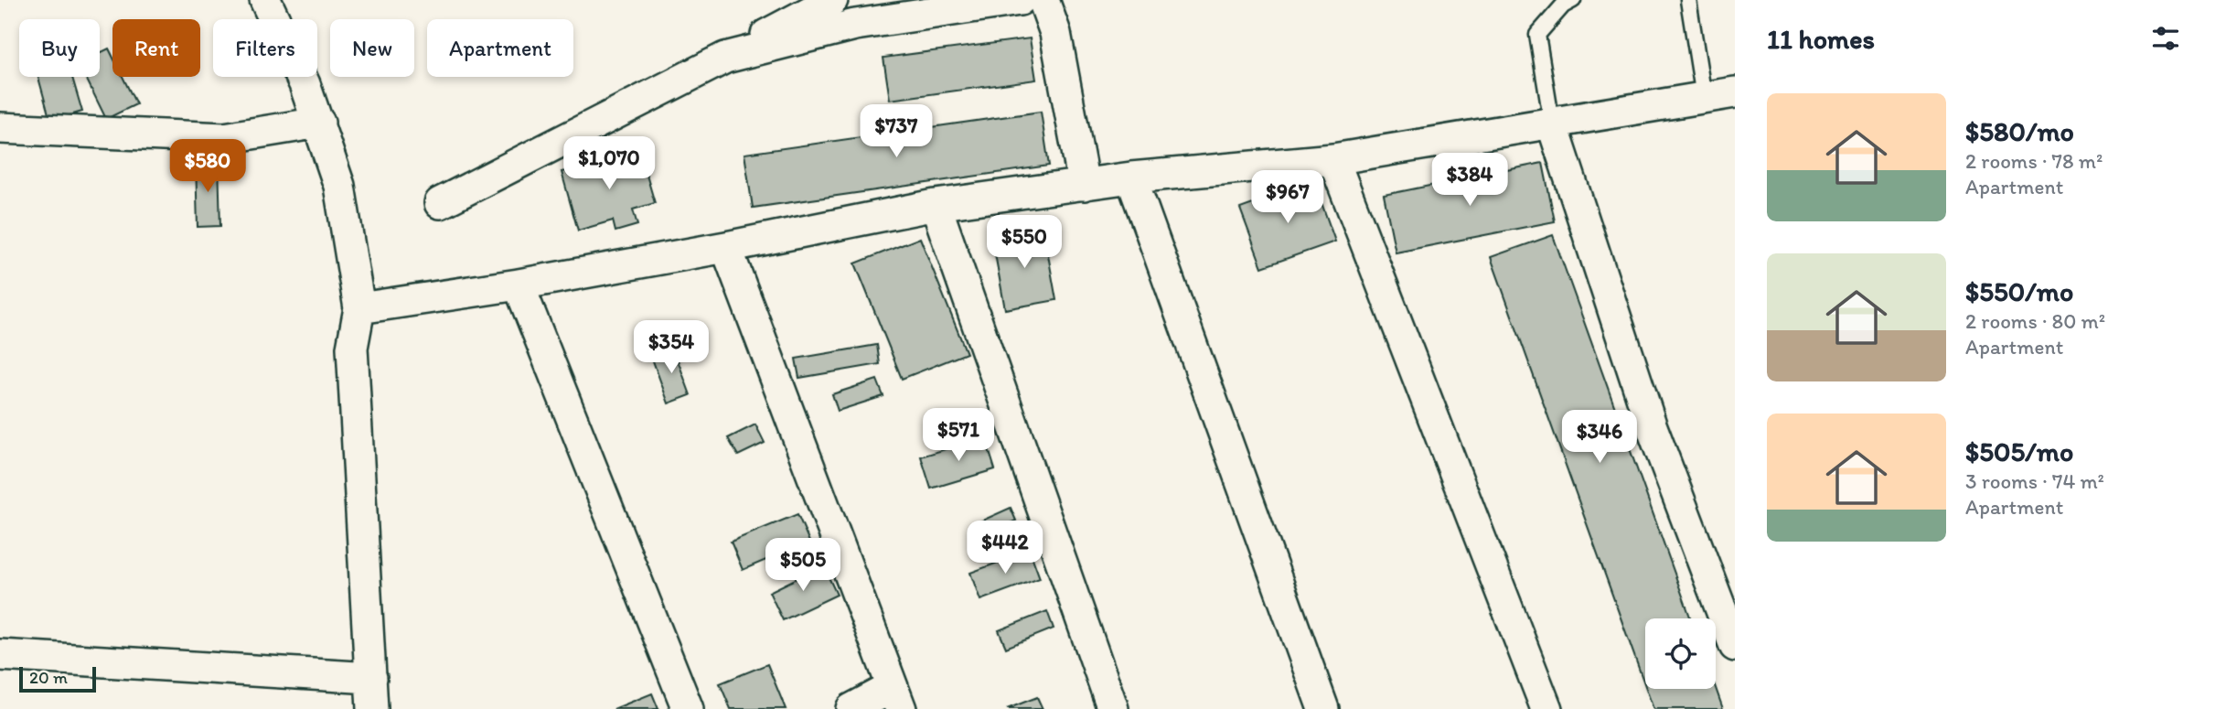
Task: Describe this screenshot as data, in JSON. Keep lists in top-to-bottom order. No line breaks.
{"scale_bar":"20 m","page":{"heading":"11 homes","chip":["Buy","Rent","Filters","New","Apartment"],"list":[{"name":"$580/mo","note":"2 rooms · 78 m² · Apartment"},{"name":"$550/mo","note":"2 rooms · 80 m² · Apartment"},{"name":"$505/mo","note":"3 rooms · 74 m² · Apartment"}],"price":["$737","$1,070","$580","$384","$967","$550","$354","$571","$346","$442","$505"],"scale":"20 m"}}
